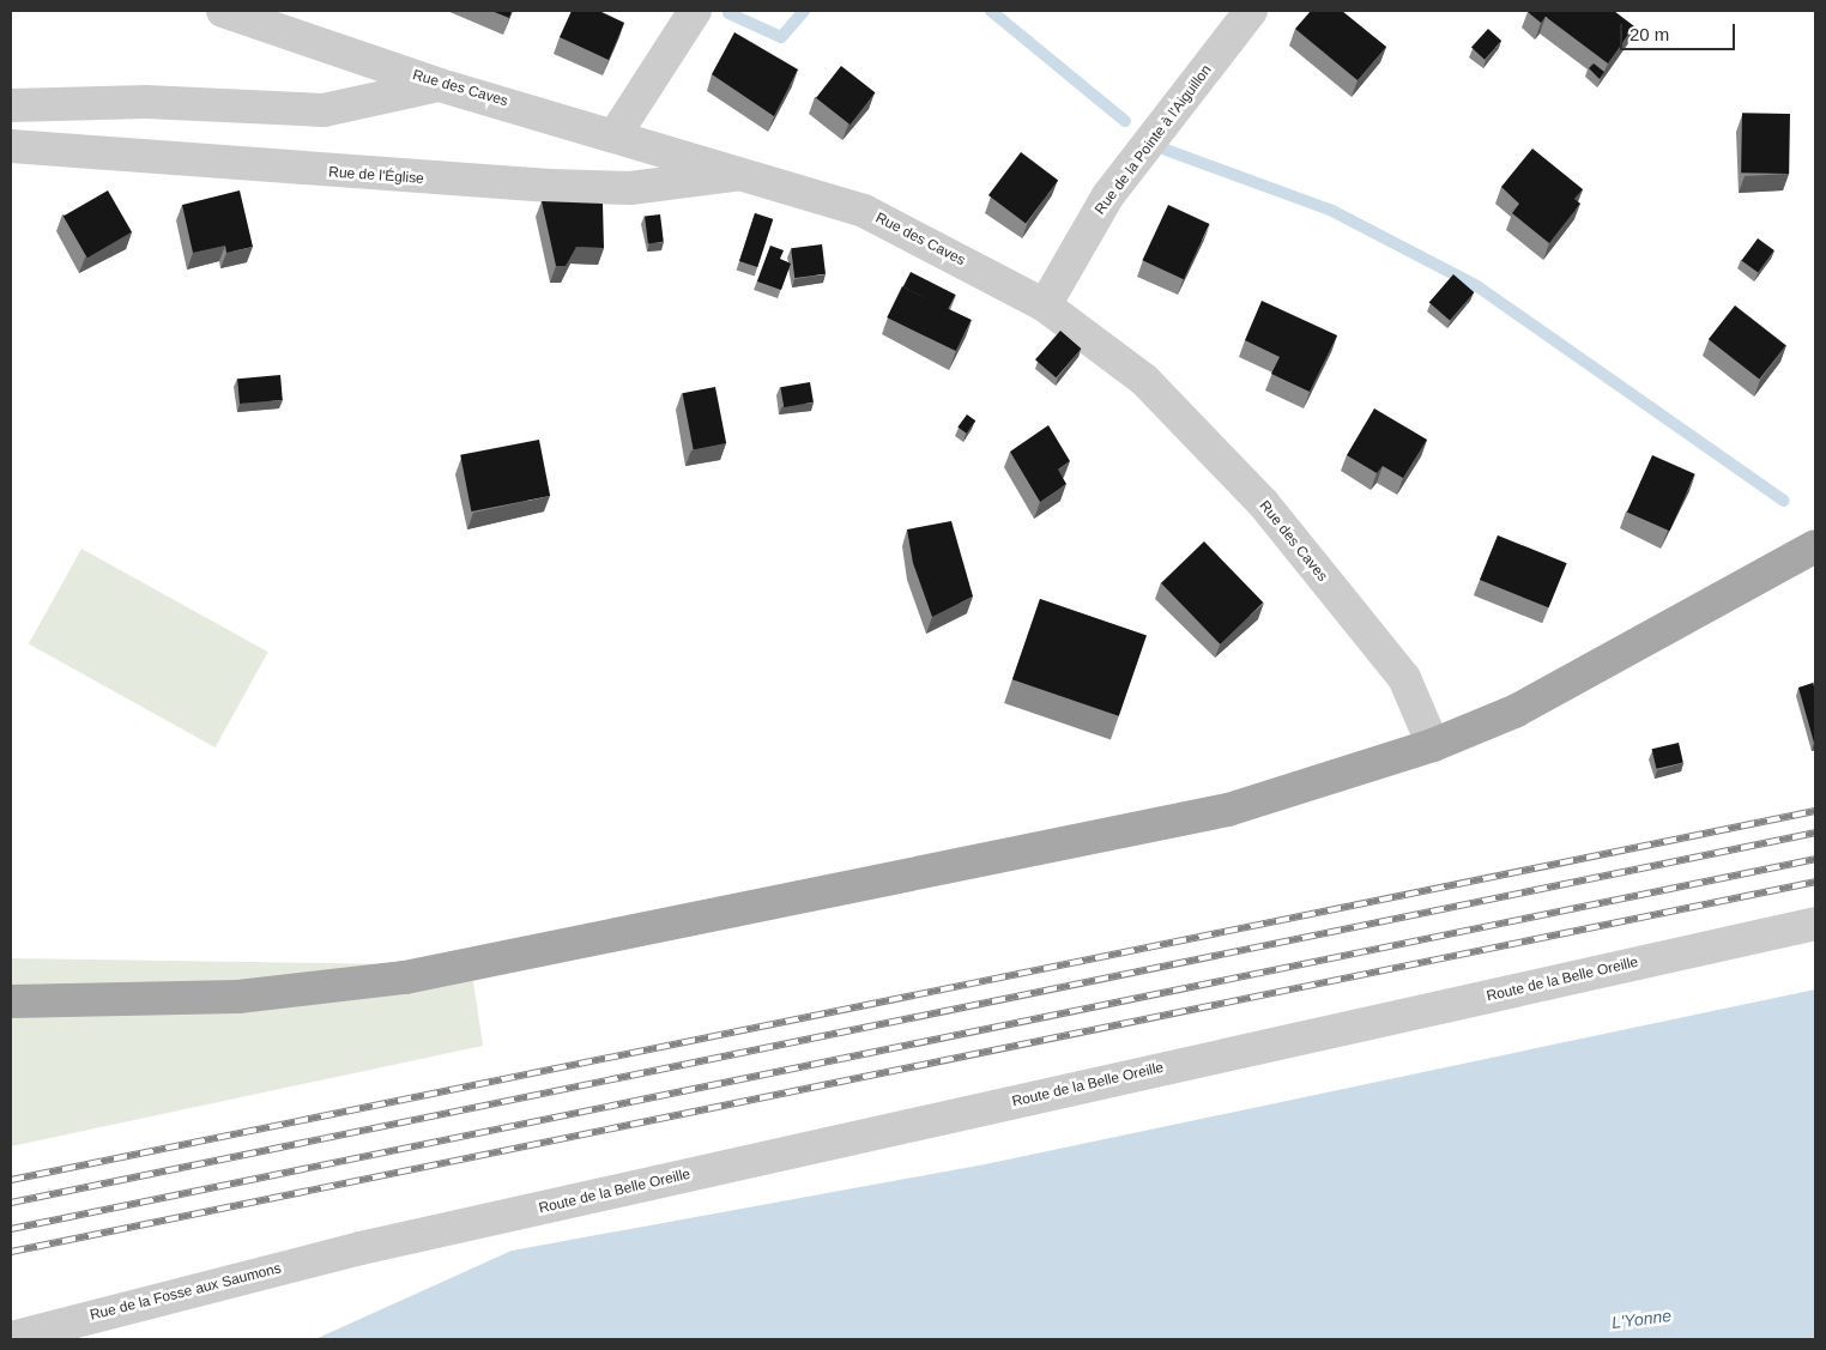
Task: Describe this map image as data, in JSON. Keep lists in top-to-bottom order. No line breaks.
{"streets":{"street":["Rue des Caves","Rue de la Pointe à l'Aiguillon","Rue de l'Église","Route de la Belle Oreille","Rue de la Fosse aux Saumons"]},"crossings":[["Rue des Caves","Rue de la Pointe à l'Aiguillon"],["Rue des Caves","Rue de l'Église"],["Route de la Belle Oreille","Rue de la Fosse aux Saumons"]],"water":["L'Yonne"],"scale_bar":"20 m"}
